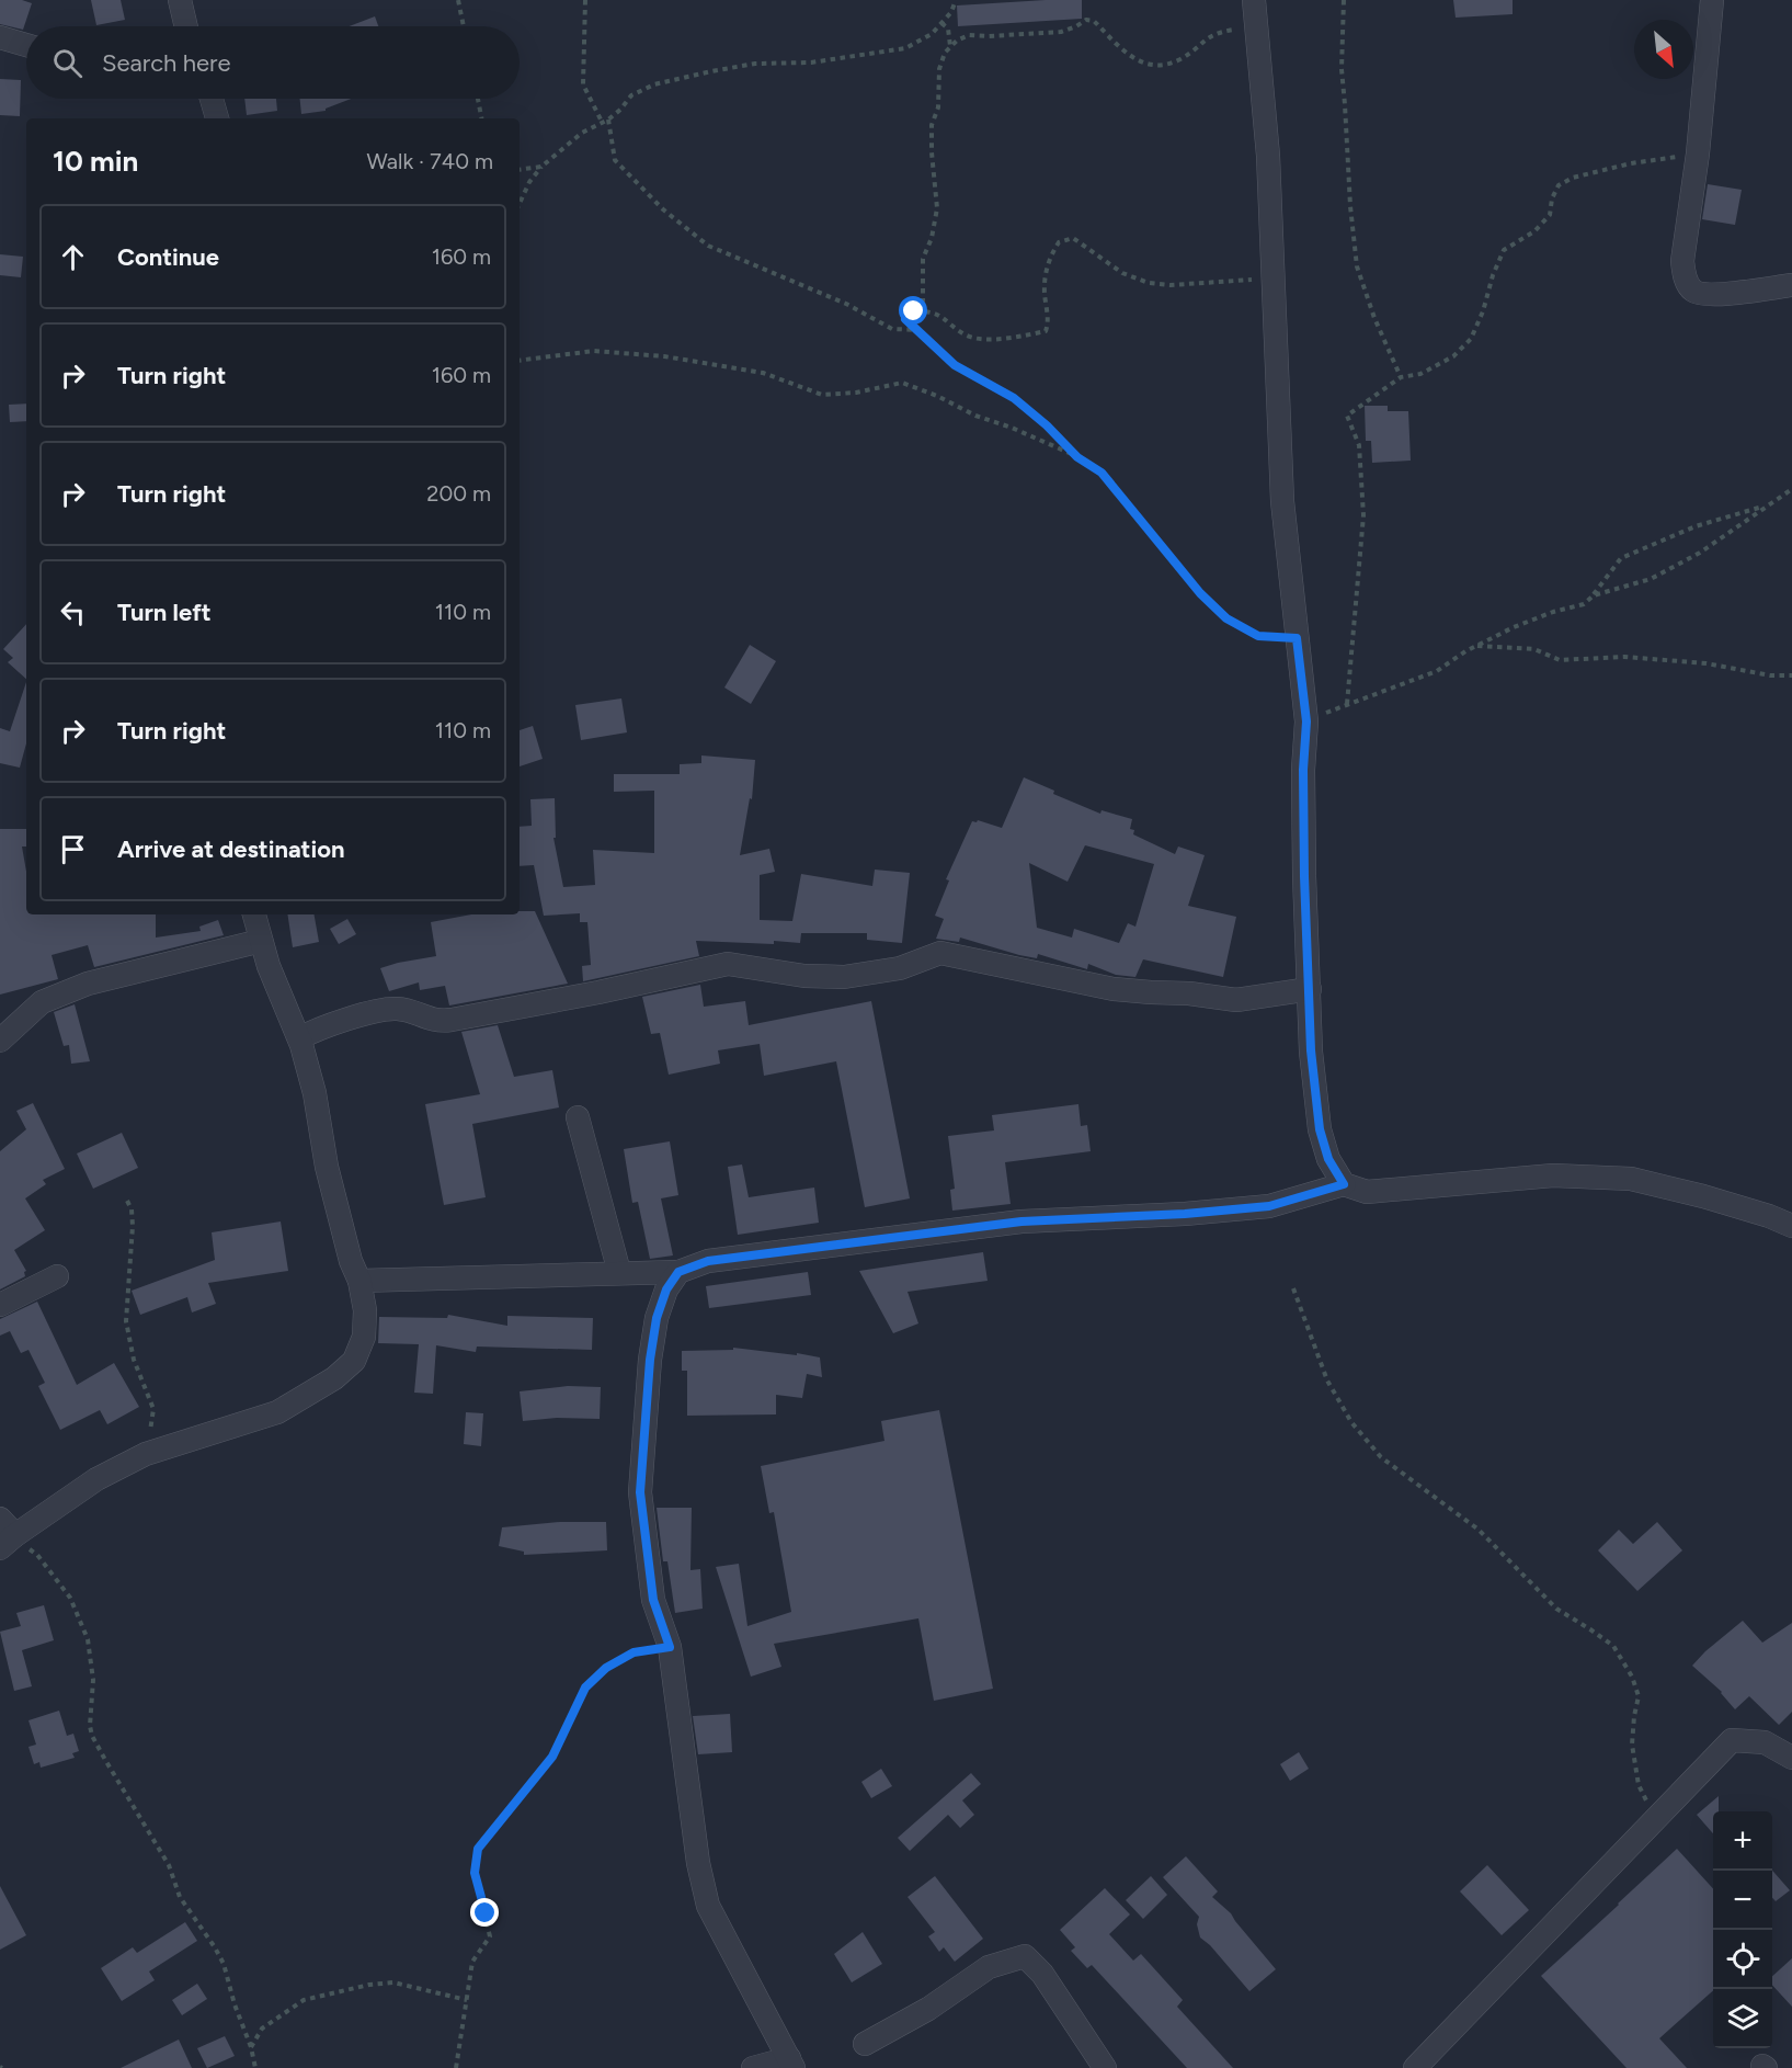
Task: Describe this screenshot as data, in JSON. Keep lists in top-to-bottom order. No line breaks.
{"north":"bottom right","page":{"search":"Search here","heading":["10 min","Walk · 740 m"],"list":[["Continue","160 m"],["Turn right","160 m"],["Turn right","200 m"],["Turn left","110 m"],["Turn right","110 m"],"Arrive at destination"],"map_buttons":["+","−"]}}
